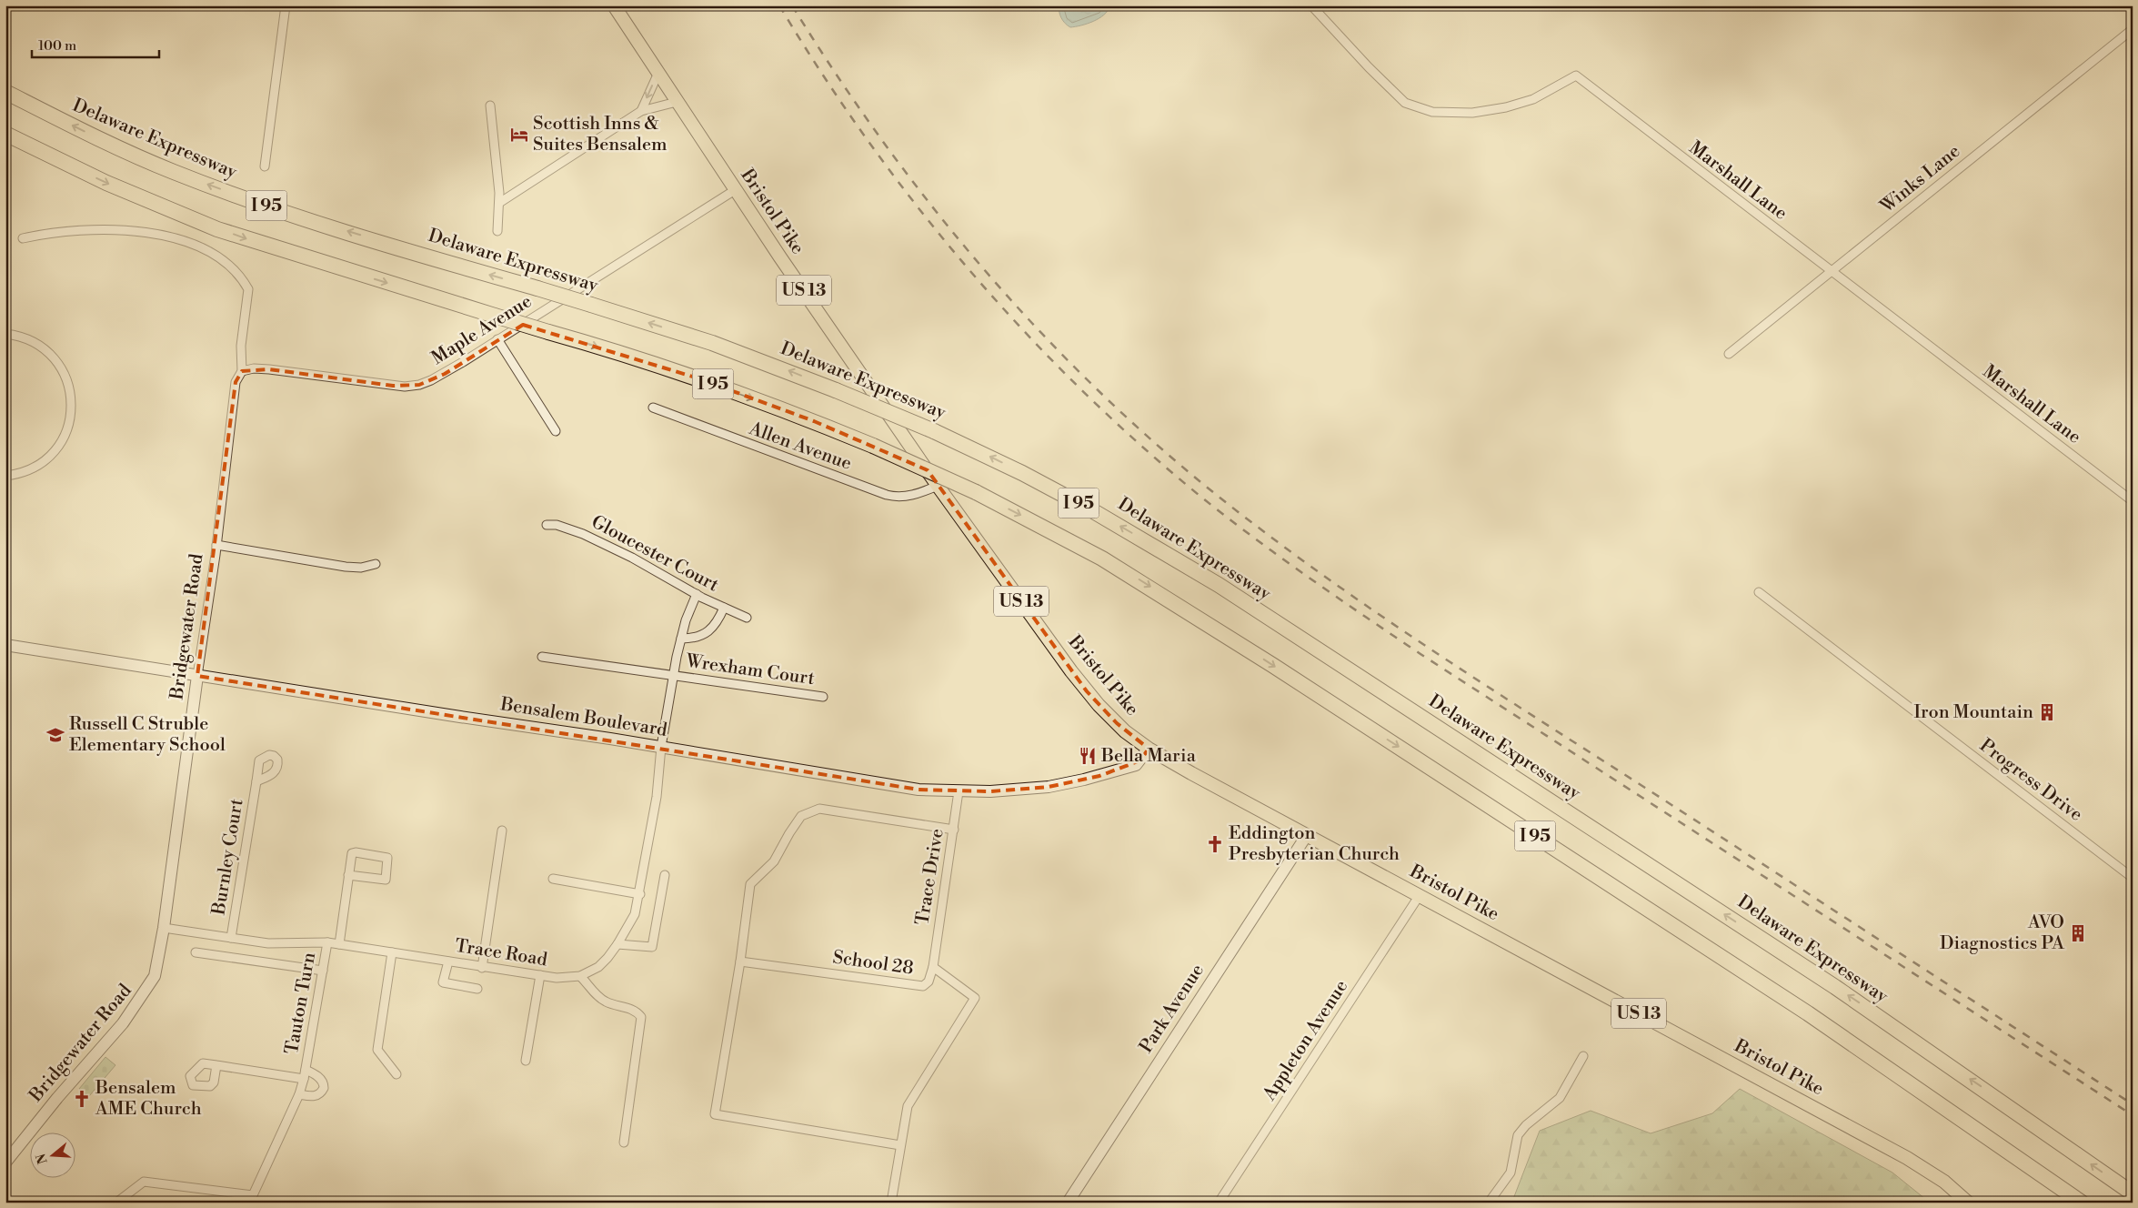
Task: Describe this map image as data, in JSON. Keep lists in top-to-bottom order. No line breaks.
{"streets":{"highway":["Delaware Expressway","I 95"],"main road":["Bristol Pike","US 13","Bridgewater Road","Bensalem Boulevard","Park Avenue"],"street":["Winks Lane","Marshall Lane","Maple Avenue","Allen Avenue","Gloucester Court","Wrexham Court","Progress Drive","Burnley Court","Trace Drive","Trace Road","School 28","Tauton Turn","Appleton Avenue"]},"crossings":[["Winks Lane","Marshall Lane"],["Bristol Pike","Maple Avenue"],["Bristol Pike","Allen Avenue"],["Bristol Pike","Bensalem Boulevard"],["Bristol Pike","Park Avenue"],["Bristol Pike","Appleton Avenue"],["Maple Avenue","Bridgewater Road"],["Gloucester Court","Trace Road"],["Bridgewater Road","Bensalem Boulevard"],["Bridgewater Road","Trace Road"],["Wrexham Court","Trace Road"],["Bensalem Boulevard","Trace Drive"],["Bensalem Boulevard","Trace Road"],["Burnley Court","Trace Road"],["Trace Drive","School 28"],["Trace Road","Tauton Turn"]],"places":{"hotel":["Scottish Inns & Suites Bensalem"],"building":["Iron Mountain","AVO Diagnostics PA"],"school or university":["Russell C Struble Elementary School"],"restaurant":["Bella Maria"],"church":["Eddington Presbyterian Church","Bensalem AME Church"]},"scale_bar":"100 m","north":"left"}
